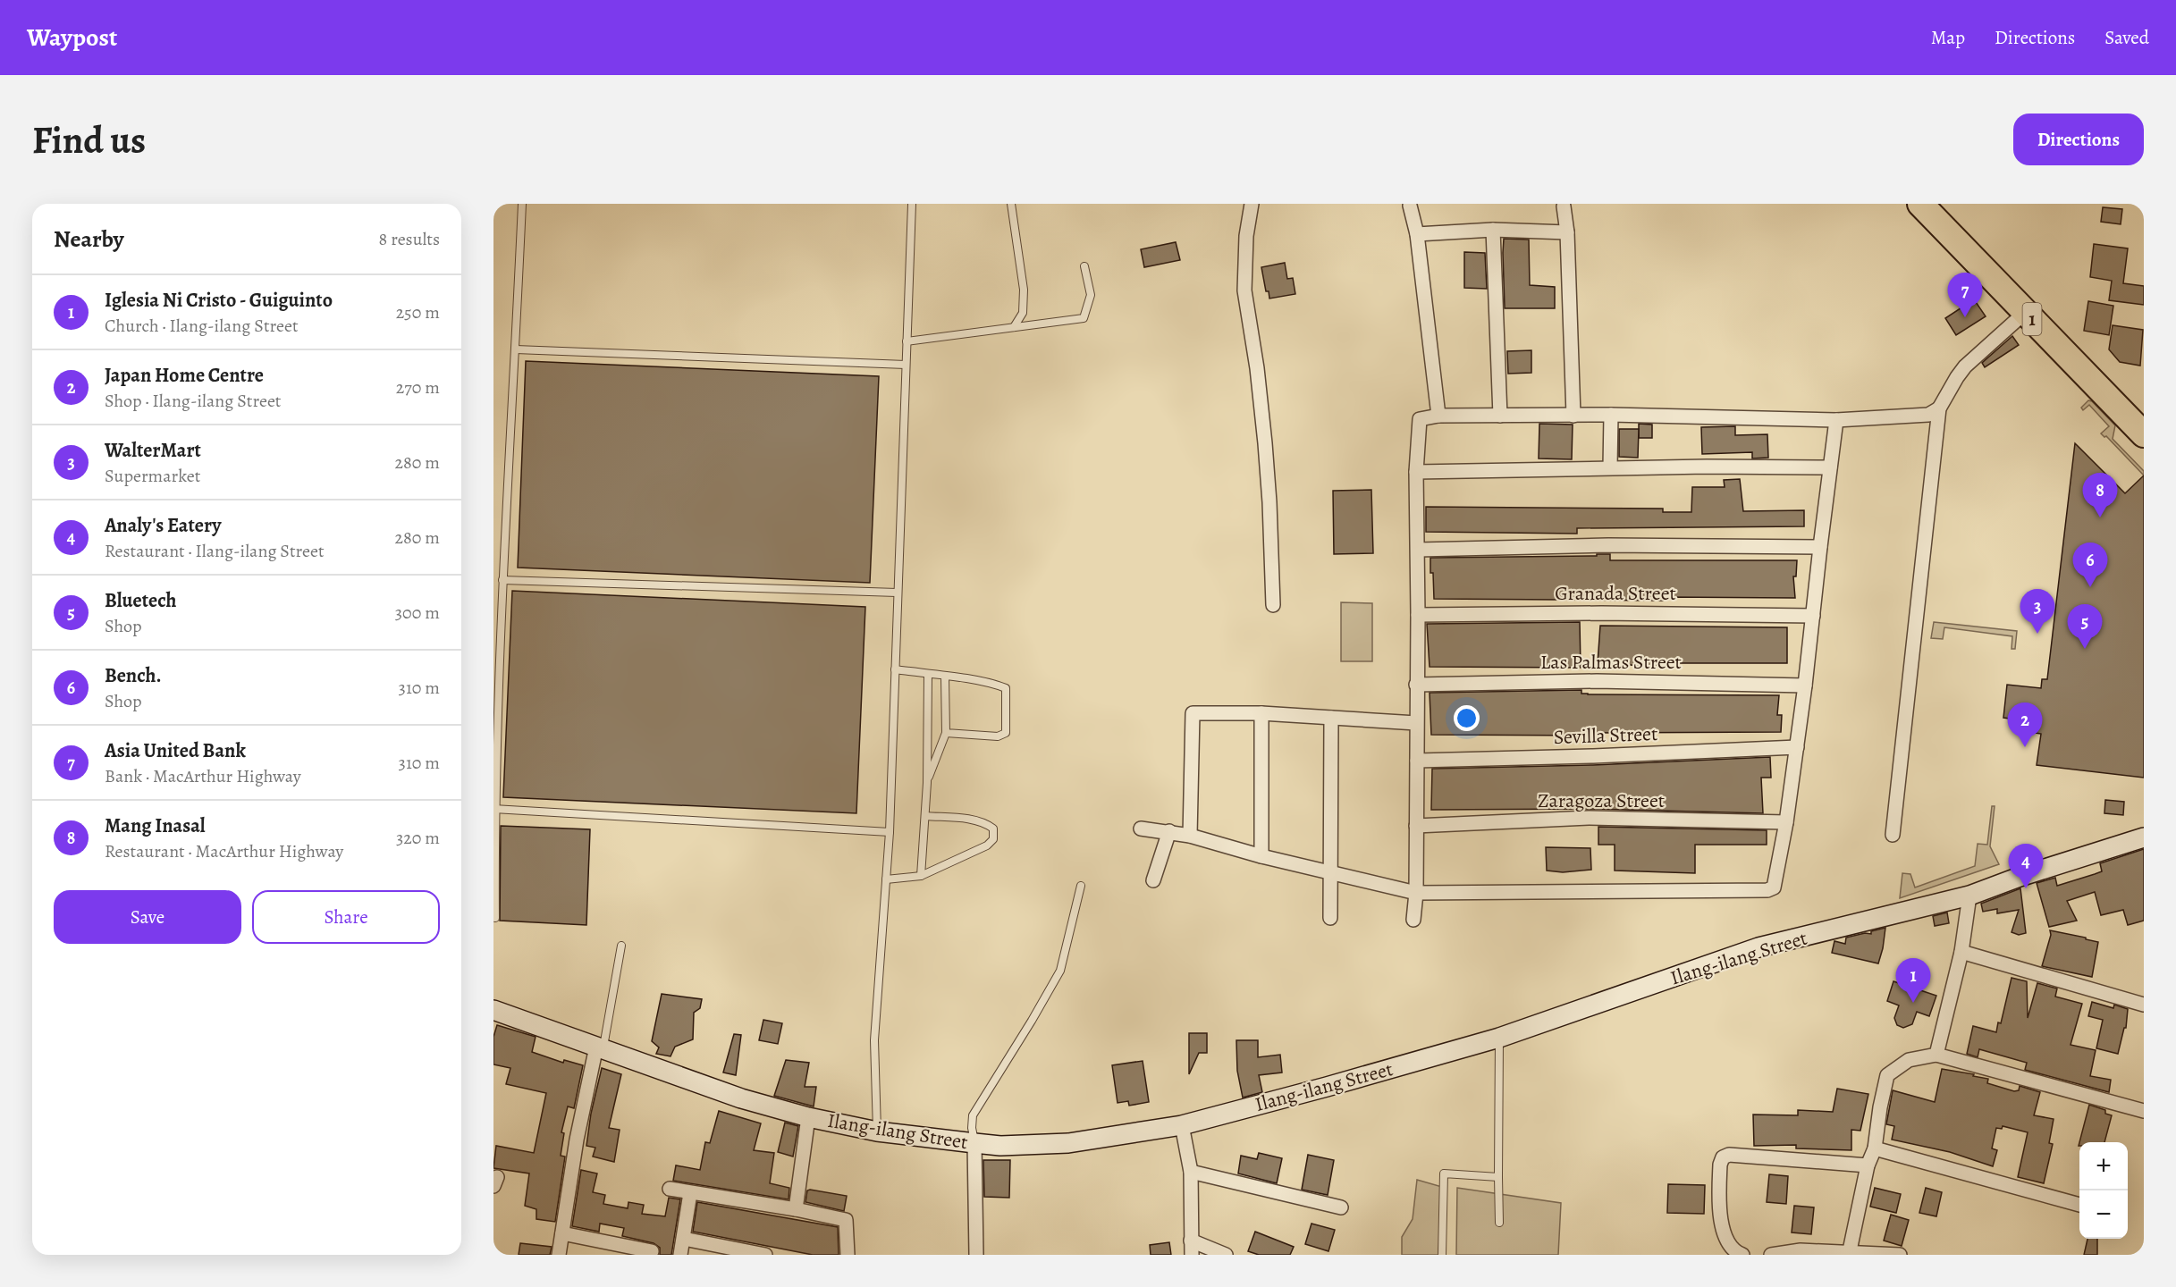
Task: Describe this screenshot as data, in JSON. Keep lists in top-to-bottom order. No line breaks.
{"streets":{"highway":["1"],"street":["Granada Street","Las Palmas Street","Sevilla Street","Zaragoza Street","Ilang-ilang Street"]},"page":{"header":"Waypost","nav":["Map","Directions","Saved"],"buttons":["Directions",["Save","Share"]],"title":"Find us","heading":["Nearby","8 results"],"pins":["7","8","6","3","5","2","4","1"],"list":[{"mark":"1","name":"Iglesia Ni Cristo - Guiguinto","note":"Church · Ilang-ilang Street","value":"250 m"},{"mark":"2","name":"Japan Home Centre","note":"Shop · Ilang-ilang Street","value":"270 m"},{"mark":"3","name":"WalterMart","note":"Supermarket","value":"280 m"},{"mark":"4","name":"Analy's Eatery","note":"Restaurant · Ilang-ilang Street","value":"280 m"},{"mark":"5","name":"Bluetech","note":"Shop","value":"300 m"},{"mark":"6","name":"Bench.","note":"Shop","value":"310 m"},{"mark":"7","name":"Asia United Bank","note":"Bank · MacArthur Highway","value":"310 m"},{"mark":"8","name":"Mang Inasal","note":"Restaurant · MacArthur Highway","value":"320 m"}],"map_buttons":["+","−"]}}
